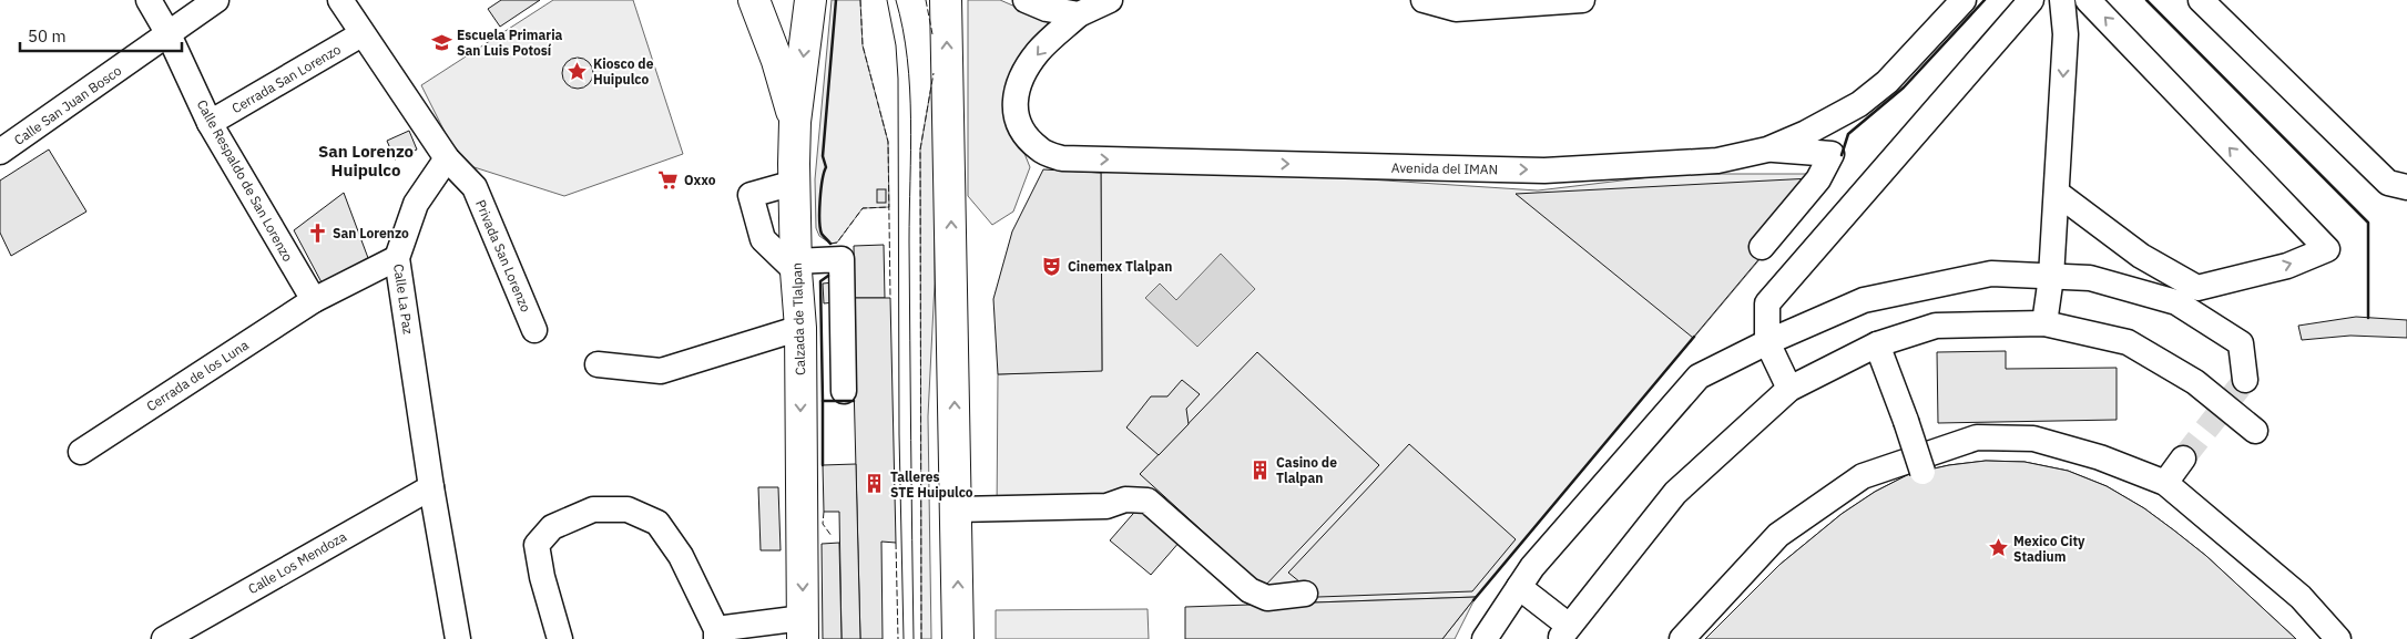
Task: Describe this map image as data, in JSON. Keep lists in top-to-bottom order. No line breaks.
{"streets":{"main road":["Calzada de Tlalpan"],"street":["Cerrada San Lorenzo","Calle San Juan Bosco","Avenida del IMAN","Calle Respaldo de San Lorenzo","Privada San Lorenzo","Calle La Paz","Cerrada de los Luna","Calle Los Mendoza"]},"crossings":[["Cerrada San Lorenzo","Calle Respaldo de San Lorenzo"],["Calle San Juan Bosco","Calle Respaldo de San Lorenzo"],["Calle Respaldo de San Lorenzo","Cerrada de los Luna"],["Privada San Lorenzo","Calle La Paz"],["Calle La Paz","Cerrada de los Luna"],["Calle La Paz","Calle Los Mendoza"]],"districts":["San Lorenzo Huipulco"],"places":{"school or university":["Escuela Primaria San Luis Potosí"],"place":["Kiosco de Huipulco","Mexico City Stadium"],"supermarket":["Oxxo"],"church":["San Lorenzo"],"theatre":["Cinemex Tlalpan"],"building":["Casino de Tlalpan","Talleres STE Huipulco"]},"scale_bar":"50 m"}
